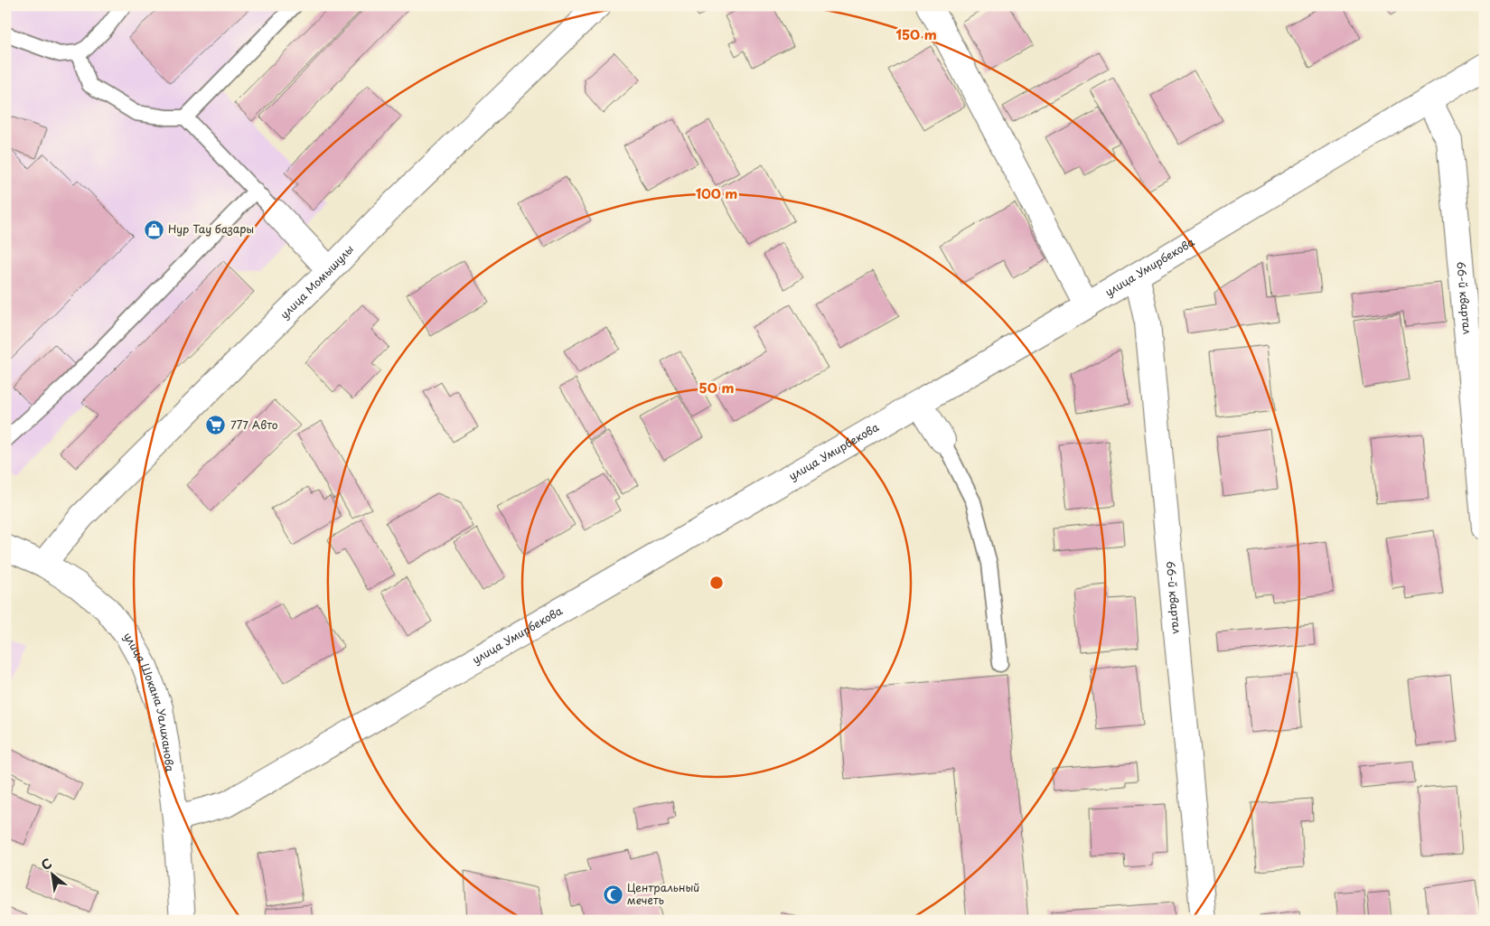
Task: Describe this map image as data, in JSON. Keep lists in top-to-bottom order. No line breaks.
{"streets":{"street":["улица Умирбекова","улица Момышулы","66-й квартал","улица Шокана Уалиханова"]},"crossings":[["улица Умирбекова","66-й квартал"],["улица Умирбекова","улица Шокана Уалиханова"],["улица Момышулы","улица Шокана Уалиханова"]],"places":{"shop":["Нур Тау базары"],"supermarket":["777 Авто"],"mosque":["Центральный мечеть"]},"north":"top left","rings":["150 m","100 m","50 m"]}
